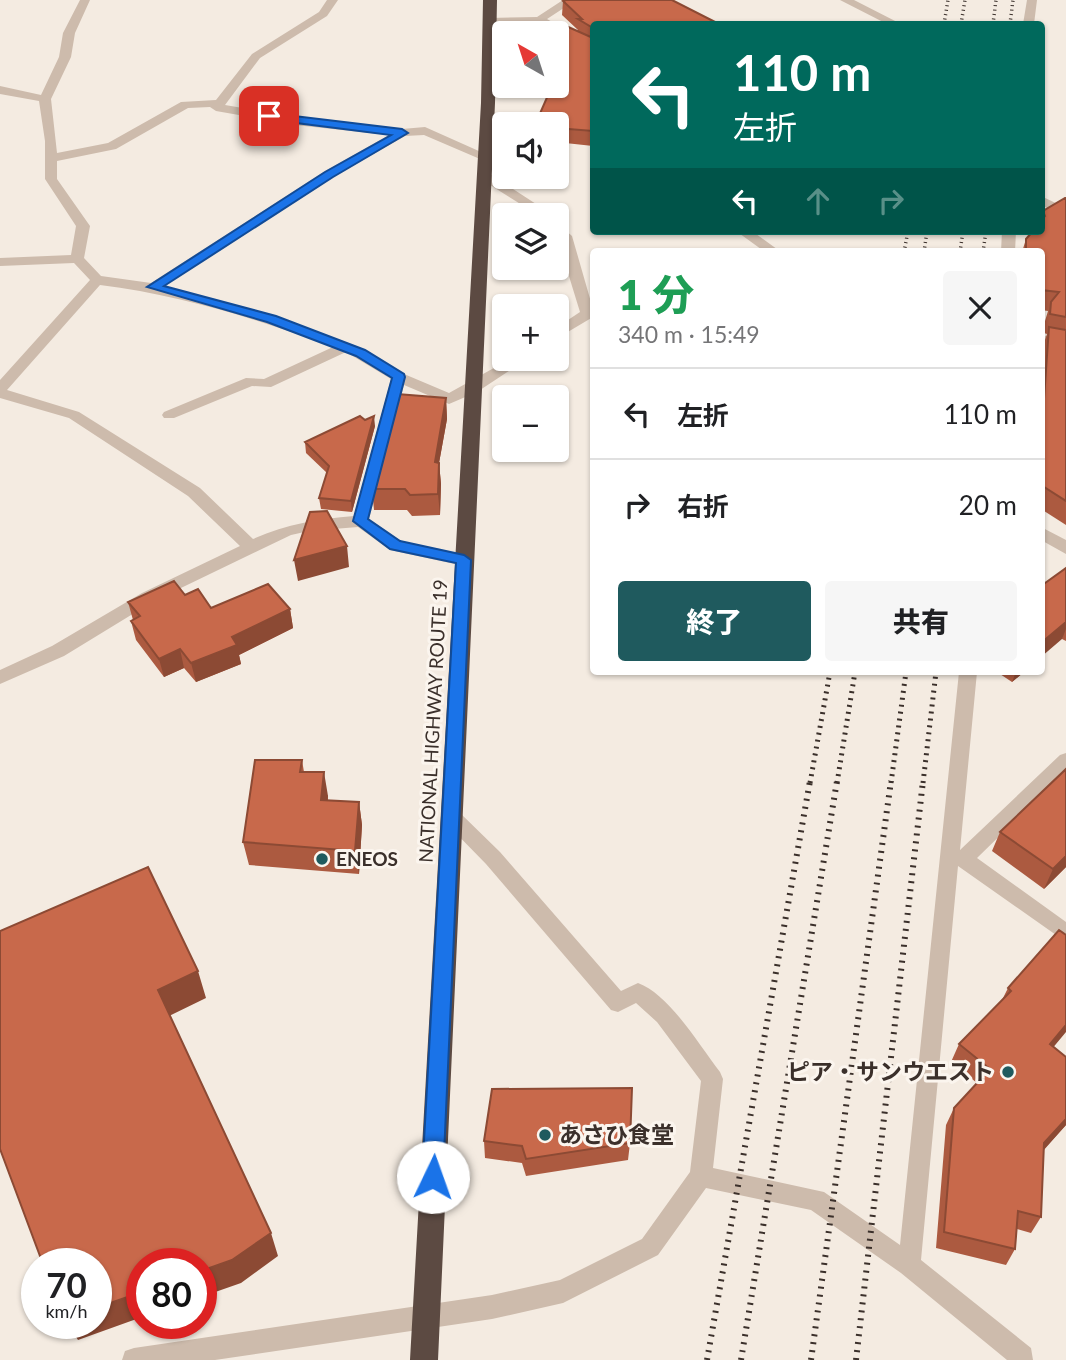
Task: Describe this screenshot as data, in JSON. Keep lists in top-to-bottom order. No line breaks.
{"streets":{"highway":["NATIONAL HIGHWAY ROUTE 19"]},"places":["ENEOS","ピア・サンウエスト","あさひ食堂"],"north":"top left","page":{"map_buttons":["+","−"],"turn":["110 m","左折"],"heading":["1 分","340 m · 15:49"],"list":[{"name":"左折","value":"110 m"},{"name":"右折","value":"20 m"}],"buttons":["終了","共有"],"speed":"70 km/h","limit":"80"}}
